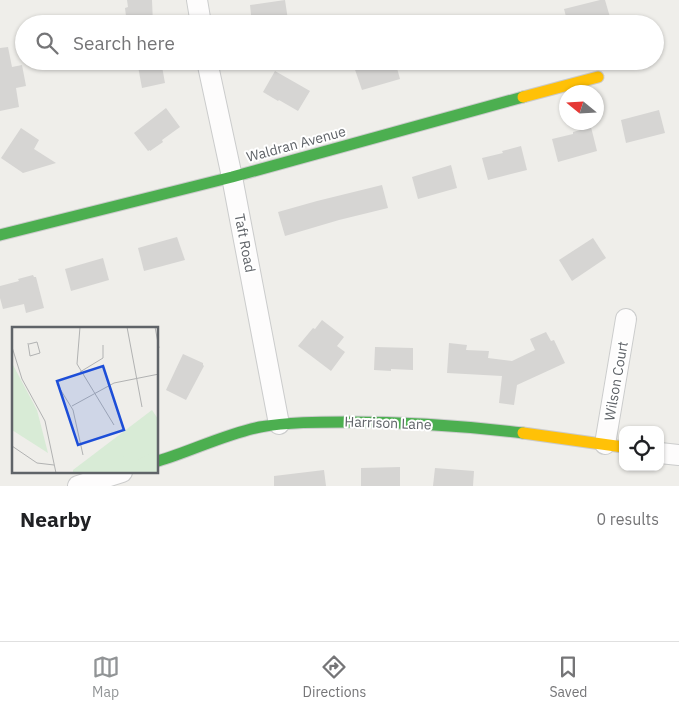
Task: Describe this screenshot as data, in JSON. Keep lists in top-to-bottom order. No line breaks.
{"streets":{"street":["Waldran Avenue","Taft Road","Wilson Court","Harrison Lane"]},"crossings":[["Waldran Avenue","Taft Road"],["Taft Road","Harrison Lane"],["Wilson Court","Harrison Lane"]],"north":"left","page":{"search":"Search here","heading":["Nearby","0 results"],"nav":["Map","Directions","Saved"]}}
